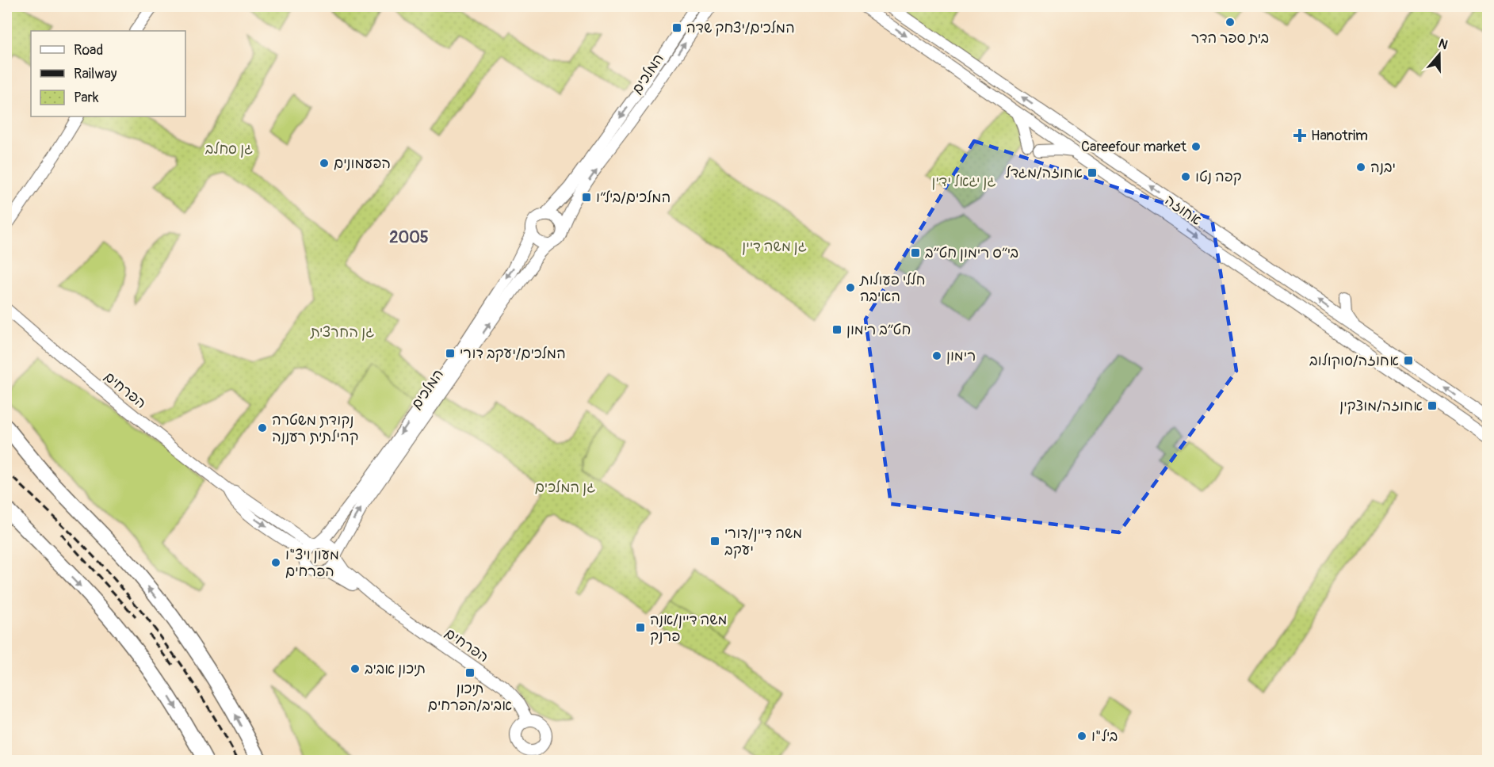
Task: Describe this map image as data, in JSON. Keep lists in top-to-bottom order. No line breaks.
{"streets":{"street":["המלכים","אחוזה","הפרחים"]},"crossings":[["המלכים","הפרחים"]],"districts":["2005"],"parks":["גן סחלב","גן יגאל ידין","גן משה דיין","גן החרצית","גן המלכים"],"places":{"other":["בית ספר הדר","Careefour market","הפעמונים","יבנה","קפה נטו","חללי פעולות האיבה","רימון","נקודת משטרה קהילתית רעננה","מעון ויצ\"ו הפרחים","תיכון אביב","ביל\"ו"],"transit":["המלכים/יצחק שדה","אחוזה/מגדל","המלכים/ביל״ו","בי״ס רימון חט״ב","חט״ב רימון","המלכים/יעקב דורי","אחוזה/סוקולוב","אחוזה/מוצקין","משה דיין/דורי יעקב","משה דיין/אנה פרנק","תיכון אביב/הפרחים"],"health":["Hanotrim"]},"legend":["Road","Railway","Park"],"north":"top"}
